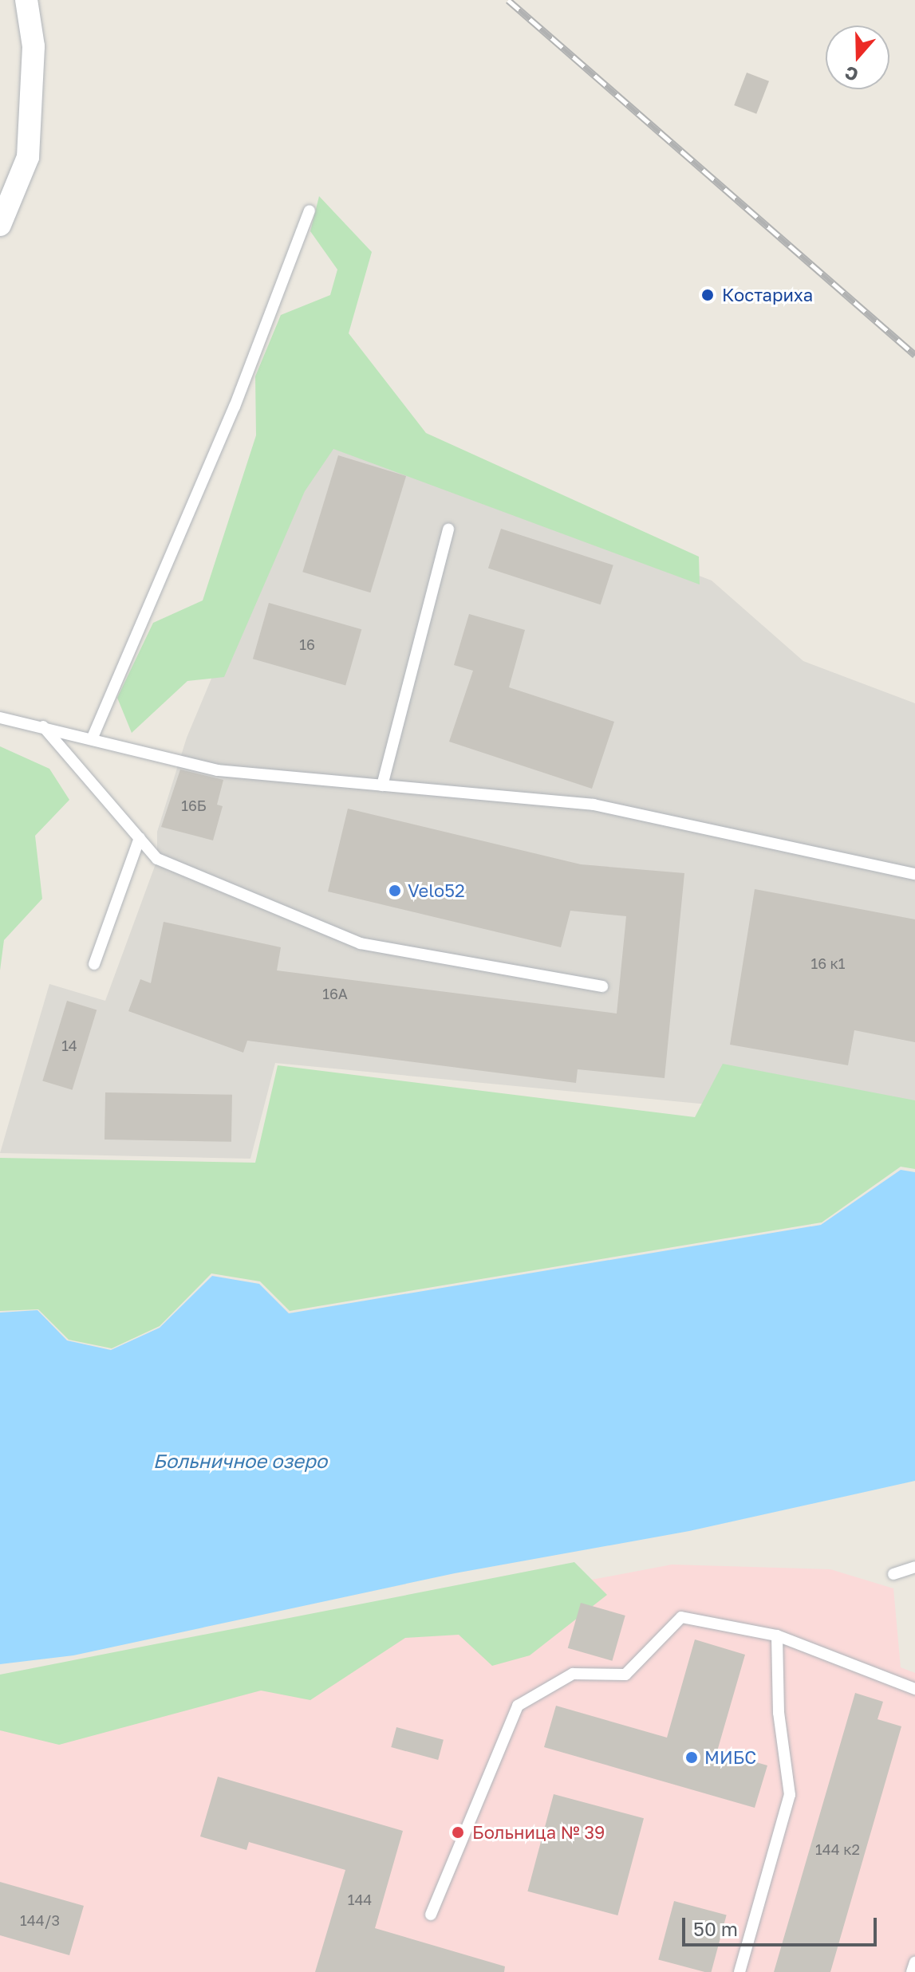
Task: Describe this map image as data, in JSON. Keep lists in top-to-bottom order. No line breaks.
{"water":["Больничное озеро"],"places":["Костариха","Velo52","МИБС","Больница № 39"],"house_numbers":["16","16Б","16 к1","16А","14","144 к2","144","144/3"],"scale_bar":"50 m","north":"bottom"}
